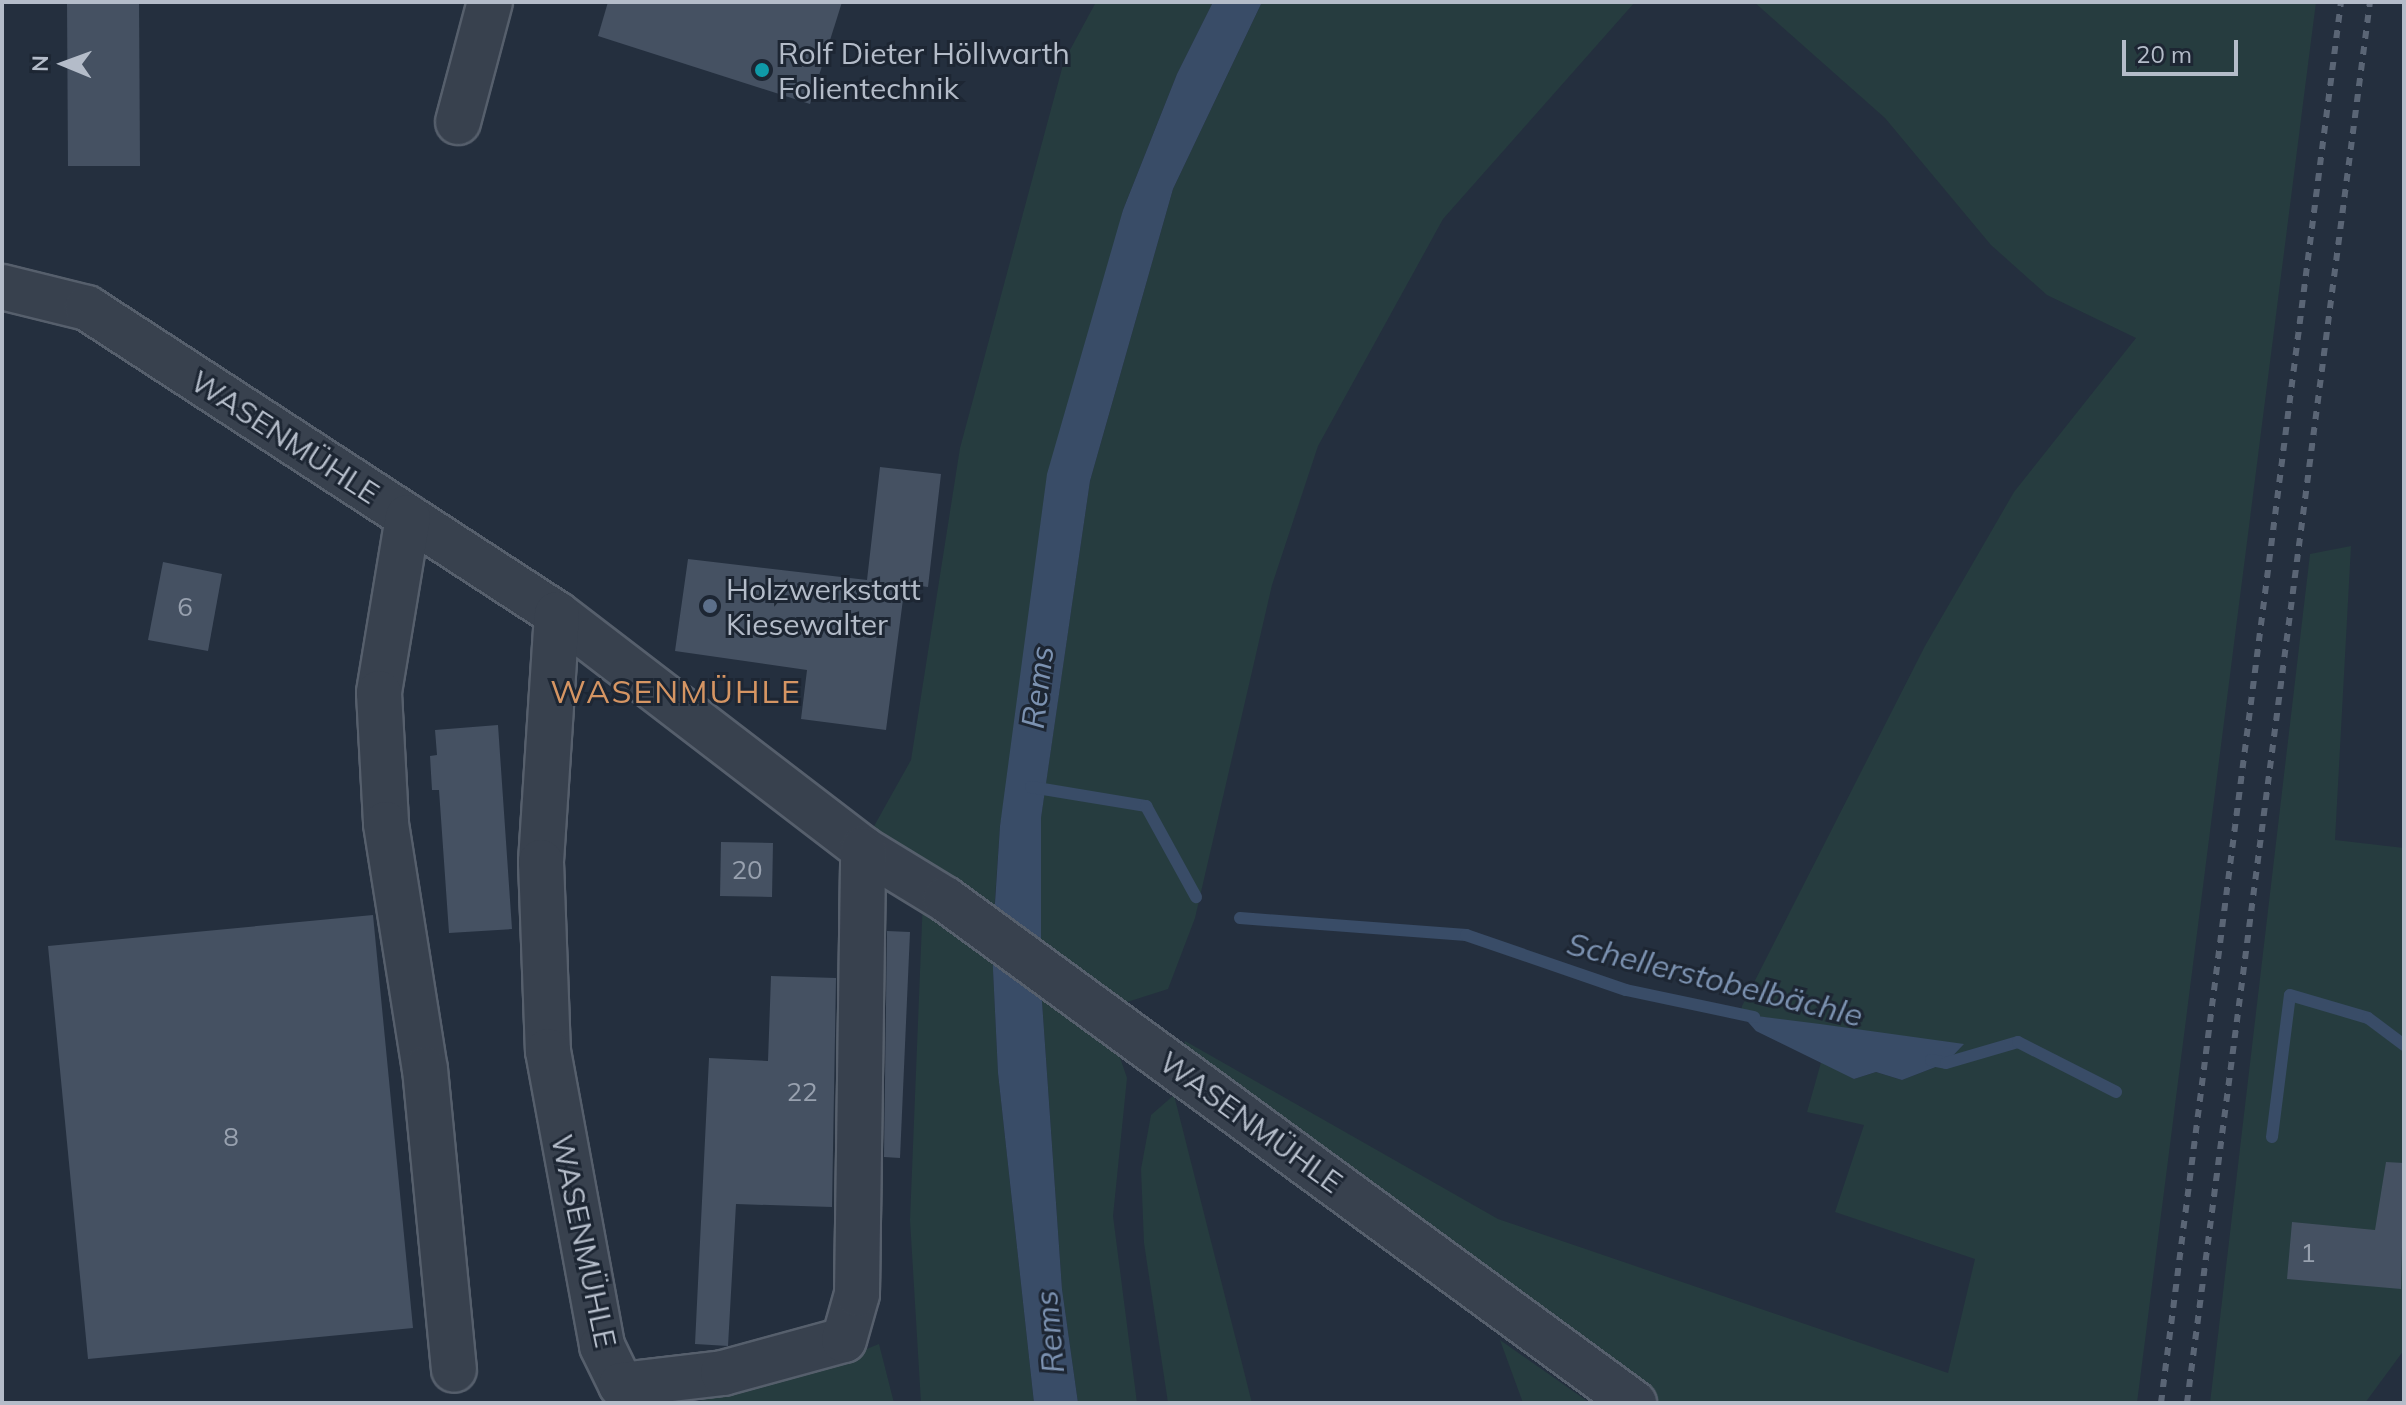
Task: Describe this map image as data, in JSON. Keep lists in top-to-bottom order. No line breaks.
{"streets":{"street":["WASENMÜHLE"]},"districts":["WASENMÜHLE"],"water":["Rems","Schellerstobelbächle"],"places":["Rolf Dieter Höllwarth Folientechnik","Holzwerkstatt Kiesewalter"],"house_numbers":["6","20","22","8","1"],"scale_bar":"20 m","north":"left"}
